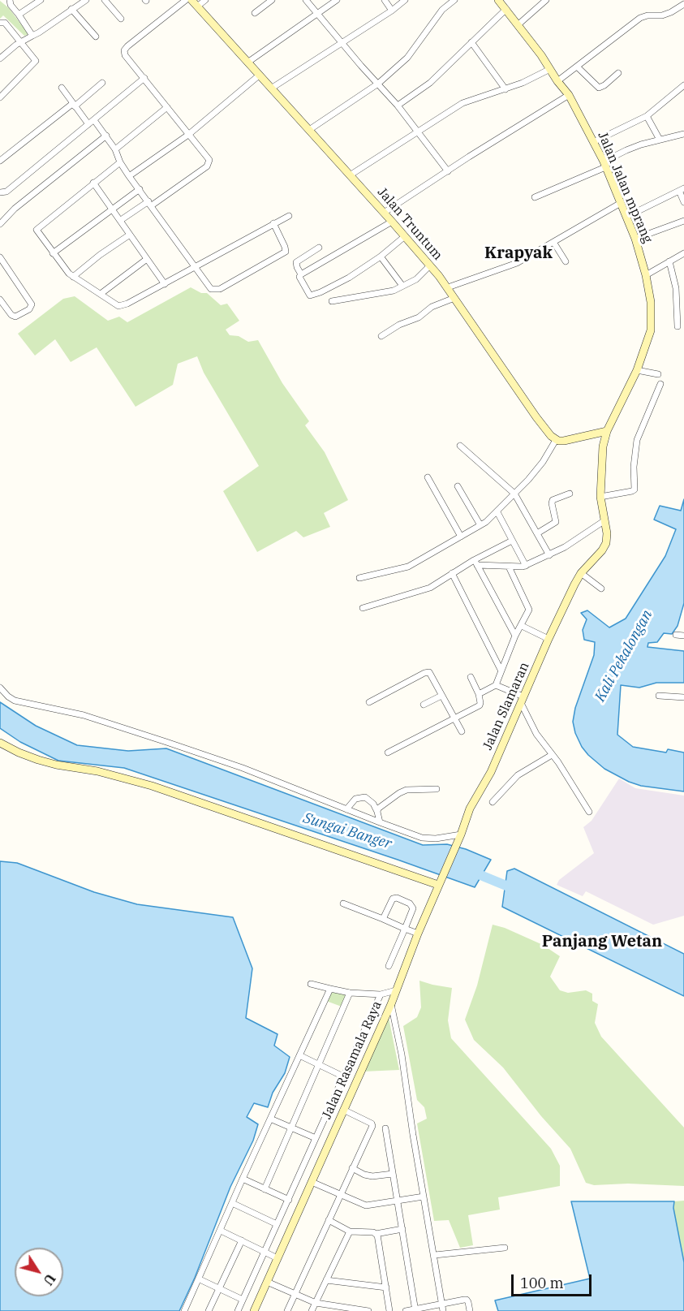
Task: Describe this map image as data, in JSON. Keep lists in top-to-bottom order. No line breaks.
{"streets":{"street":["Jalan Jalan mprang","Jalan Truntum","Jalan Slamaran","Jalan Rasamala Raya"]},"crossings":[["Jalan Jalan mprang","Jalan Slamaran"],["Jalan Slamaran","Jalan Rasamala Raya"]],"districts":["Krapyak","Panjang Wetan"],"water":["Kali Pekalongan","Sungai Banger"],"scale_bar":"100 m","north":"bottom right"}
